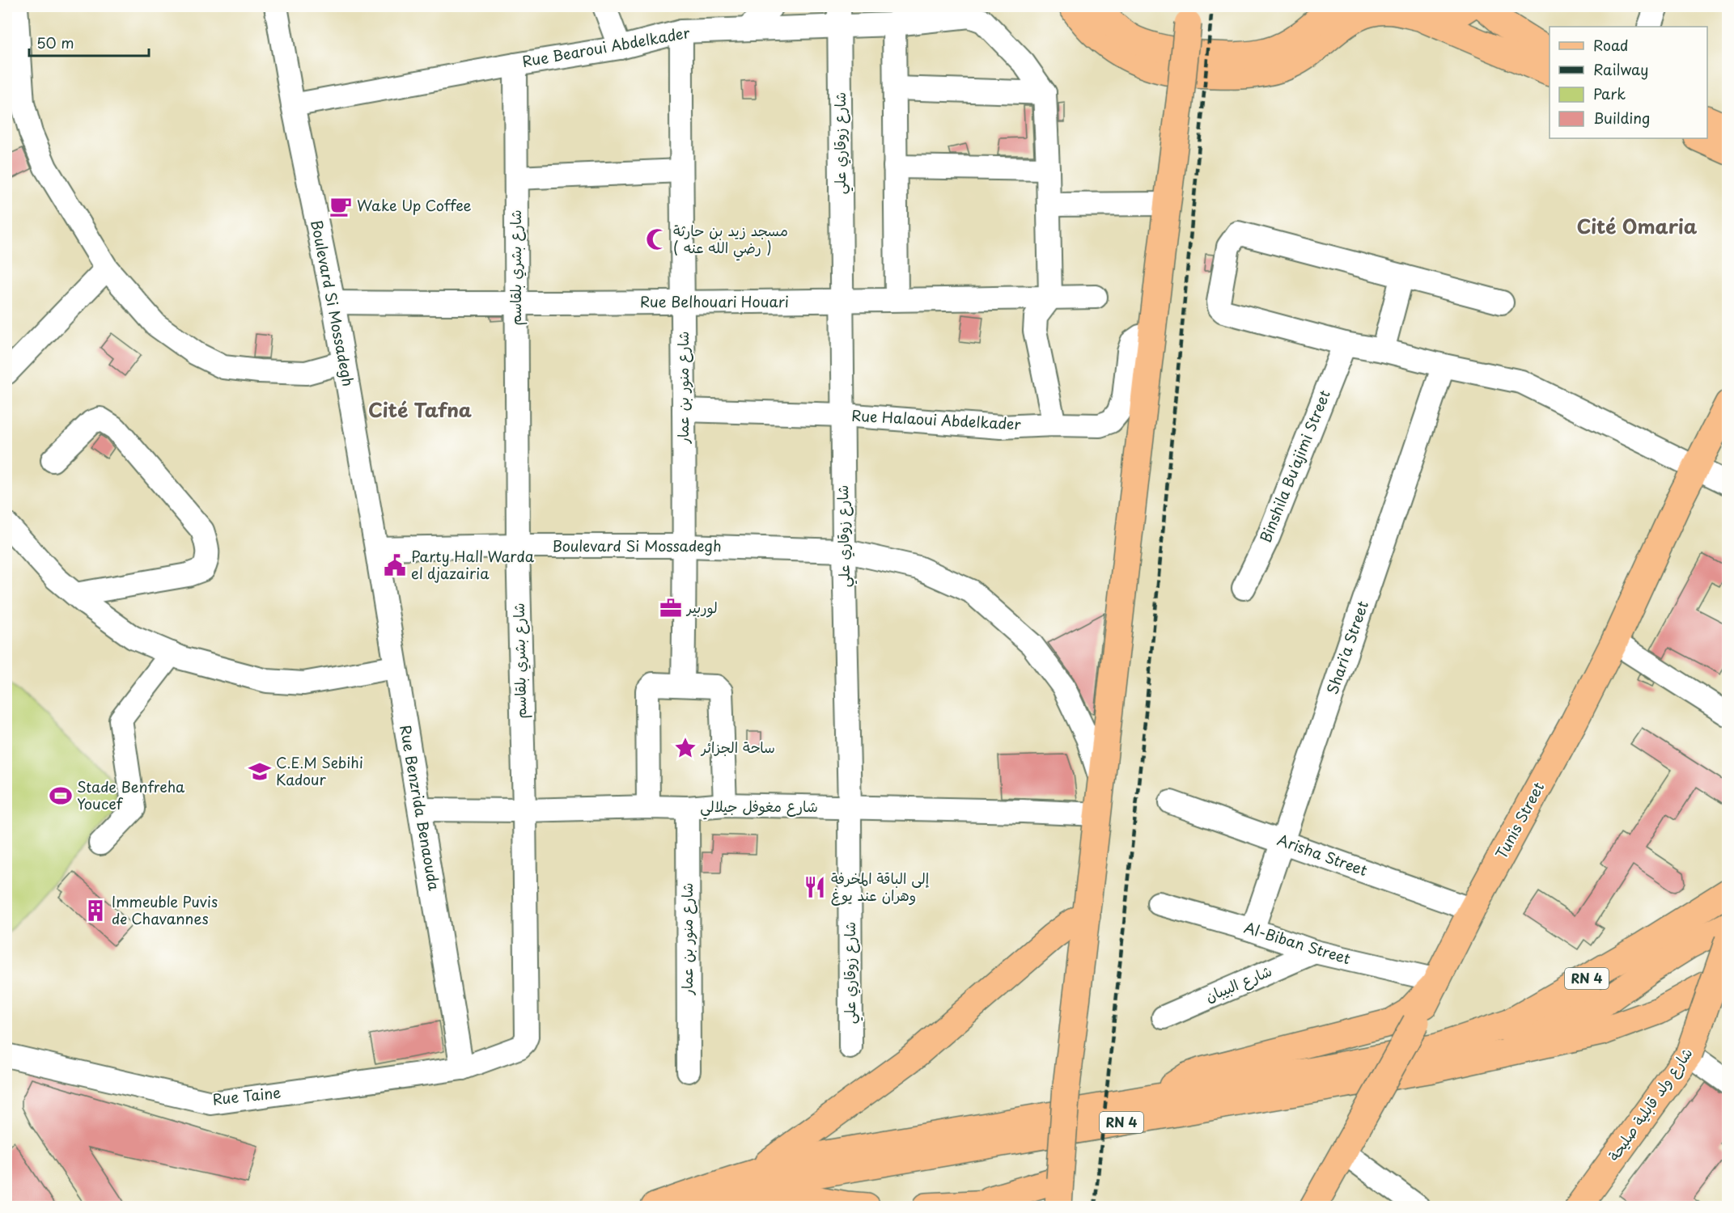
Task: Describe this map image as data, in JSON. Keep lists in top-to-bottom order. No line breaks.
{"streets":{"main road":["Tunis Street","RN 4","شارع ولد قابلية صليحة"],"street":["Rue Bearoui Abdelkader","شارع زوقاري علي","شارع بشري بلقاسم","Rue Belhouari Houari","Boulevard Si Mossadegh","شارع منور بن عمار","Rue Halaoui Abdelkader","Binshila Bu'ajimi Street","Shari'a Street","شارع مغوفل جيلالي","Rue Benzrida Benaouda","Arisha Street","Al-Biban Street","شارع البيبان","Rue Taine"]},"crossings":[["Rue Bearoui Abdelkader","شارع زوقاري علي"],["Rue Bearoui Abdelkader","شارع بشري بلقاسم"],["Rue Bearoui Abdelkader","Boulevard Si Mossadegh"],["Rue Bearoui Abdelkader","شارع منور بن عمار"],["شارع زوقاري علي","Rue Belhouari Houari"],["شارع زوقاري علي","Boulevard Si Mossadegh"],["شارع زوقاري علي","Rue Halaoui Abdelkader"],["شارع زوقاري علي","شارع مغوفل جيلالي"],["شارع بشري بلقاسم","Rue Belhouari Houari"],["شارع بشري بلقاسم","Boulevard Si Mossadegh"],["شارع بشري بلقاسم","شارع مغوفل جيلالي"],["شارع بشري بلقاسم","Rue Benzrida Benaouda"],["شارع بشري بلقاسم","Rue Taine"],["Rue Belhouari Houari","Boulevard Si Mossadegh"],["Rue Belhouari Houari","شارع منور بن عمار"],["Boulevard Si Mossadegh","شارع منور بن عمار"],["Boulevard Si Mossadegh","Rue Benzrida Benaouda"],["شارع منور بن عمار","Rue Halaoui Abdelkader"],["شارع منور بن عمار","شارع مغوفل جيلالي"],["Shari'a Street","Arisha Street"],["Shari'a Street","Al-Biban Street"],["شارع مغوفل جيلالي","Rue Benzrida Benaouda"],["Rue Benzrida Benaouda","Rue Taine"],["Tunis Street","Arisha Street"],["Tunis Street","Al-Biban Street"],["Al-Biban Street","شارع البيبان"]],"districts":["Cité Omaria","Cité Tafna"],"places":{"cafe":["Wake Up Coffee"],"mosque":["مسجد زيد بن حارثة ( رضي الله عنه )"],"public building":["Party Hall Warda el djazairia"],"office":["لوربير"],"place":["ساحة الجزائر"],"school or university":["C.E.M Sebihi Kadour"],"sports":["Stade Benfreha Youcef"],"restaurant":["إلى الباقة المخرفة وهران عند يوغ"],"building":["Immeuble Puvis de Chavannes"]},"legend":["Road","Railway","Park","Building"],"scale_bar":"50 m"}
